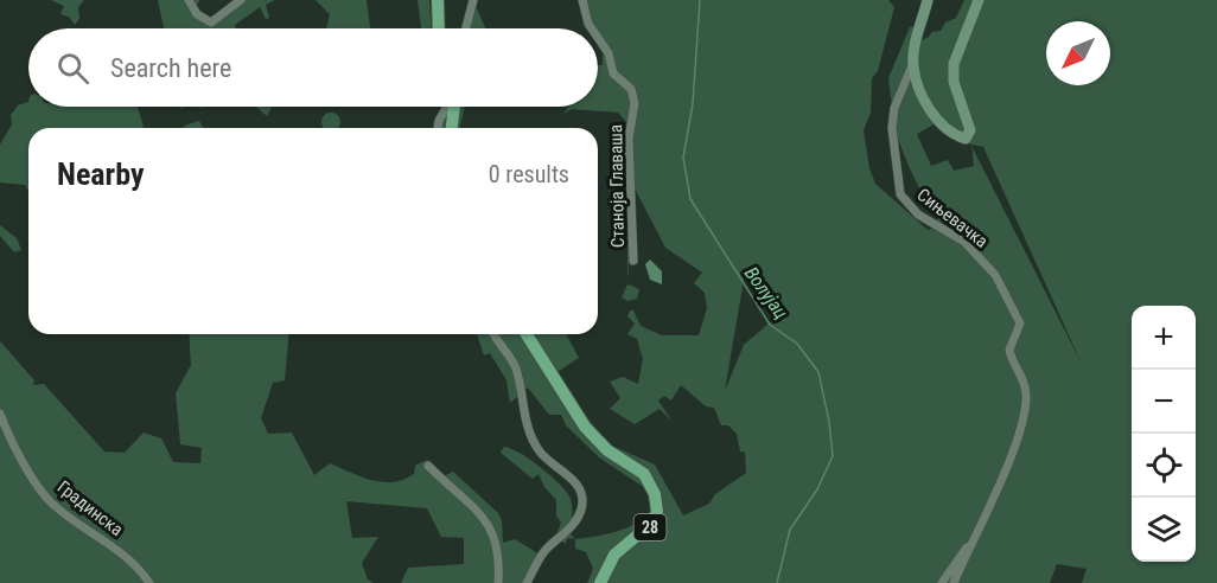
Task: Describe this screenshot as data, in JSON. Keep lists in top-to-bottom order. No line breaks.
{"streets":{"main road":["28"],"street":["Станоја Главаша","Сињевачка","Градинска"]},"water":["Волујац"],"north":"bottom left","page":{"search":"Search here","heading":["Nearby","0 results"],"map_buttons":["+","−"]}}
